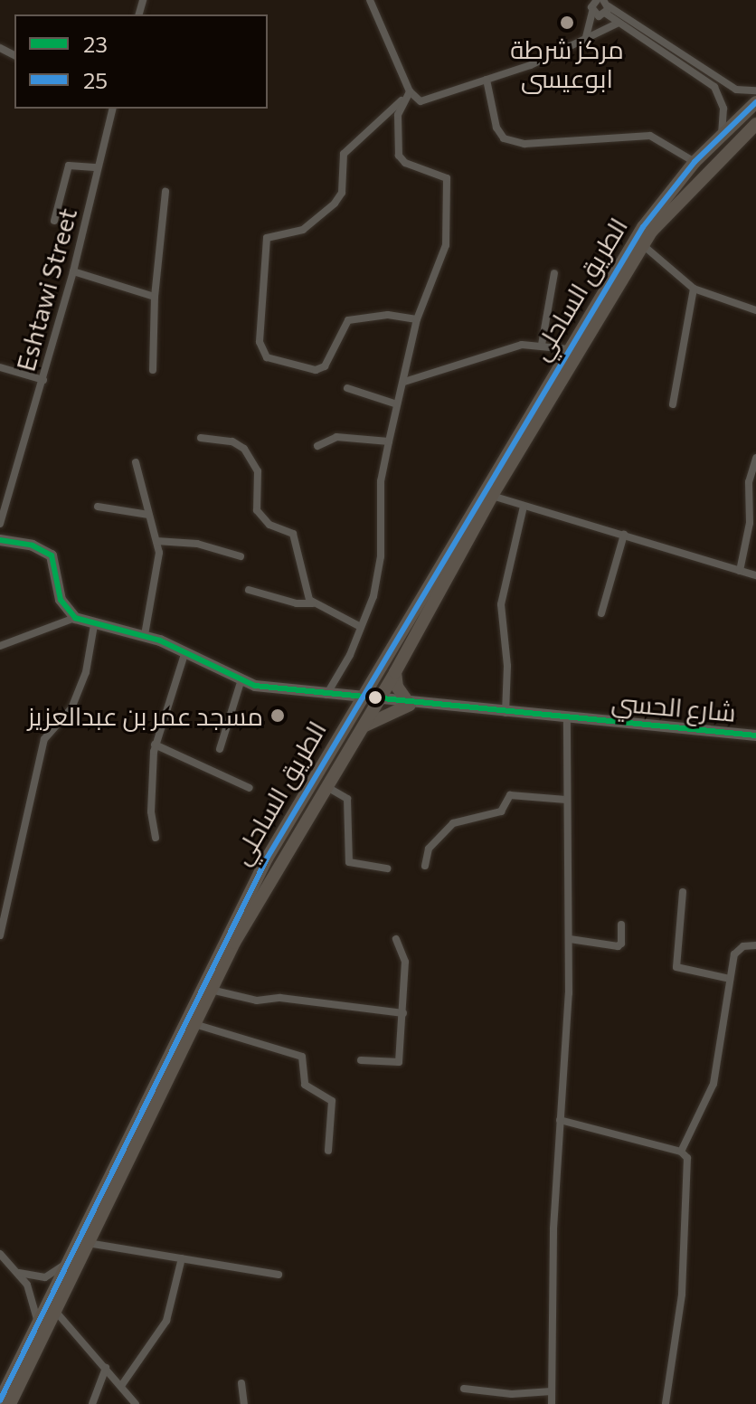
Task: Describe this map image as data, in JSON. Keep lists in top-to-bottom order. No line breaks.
{"streets":{"highway":["الطريق الساحلي"],"street":["Eshtawi Street","شارع الحسي"]},"crossings":[["الطريق الساحلي","شارع الحسي"]],"places":["مركز شرطة ابوعيسى","مسجد عمر بن عبدالعزيز"],"lines":["transit line 25","transit line 23"],"legend":["23","25"]}
